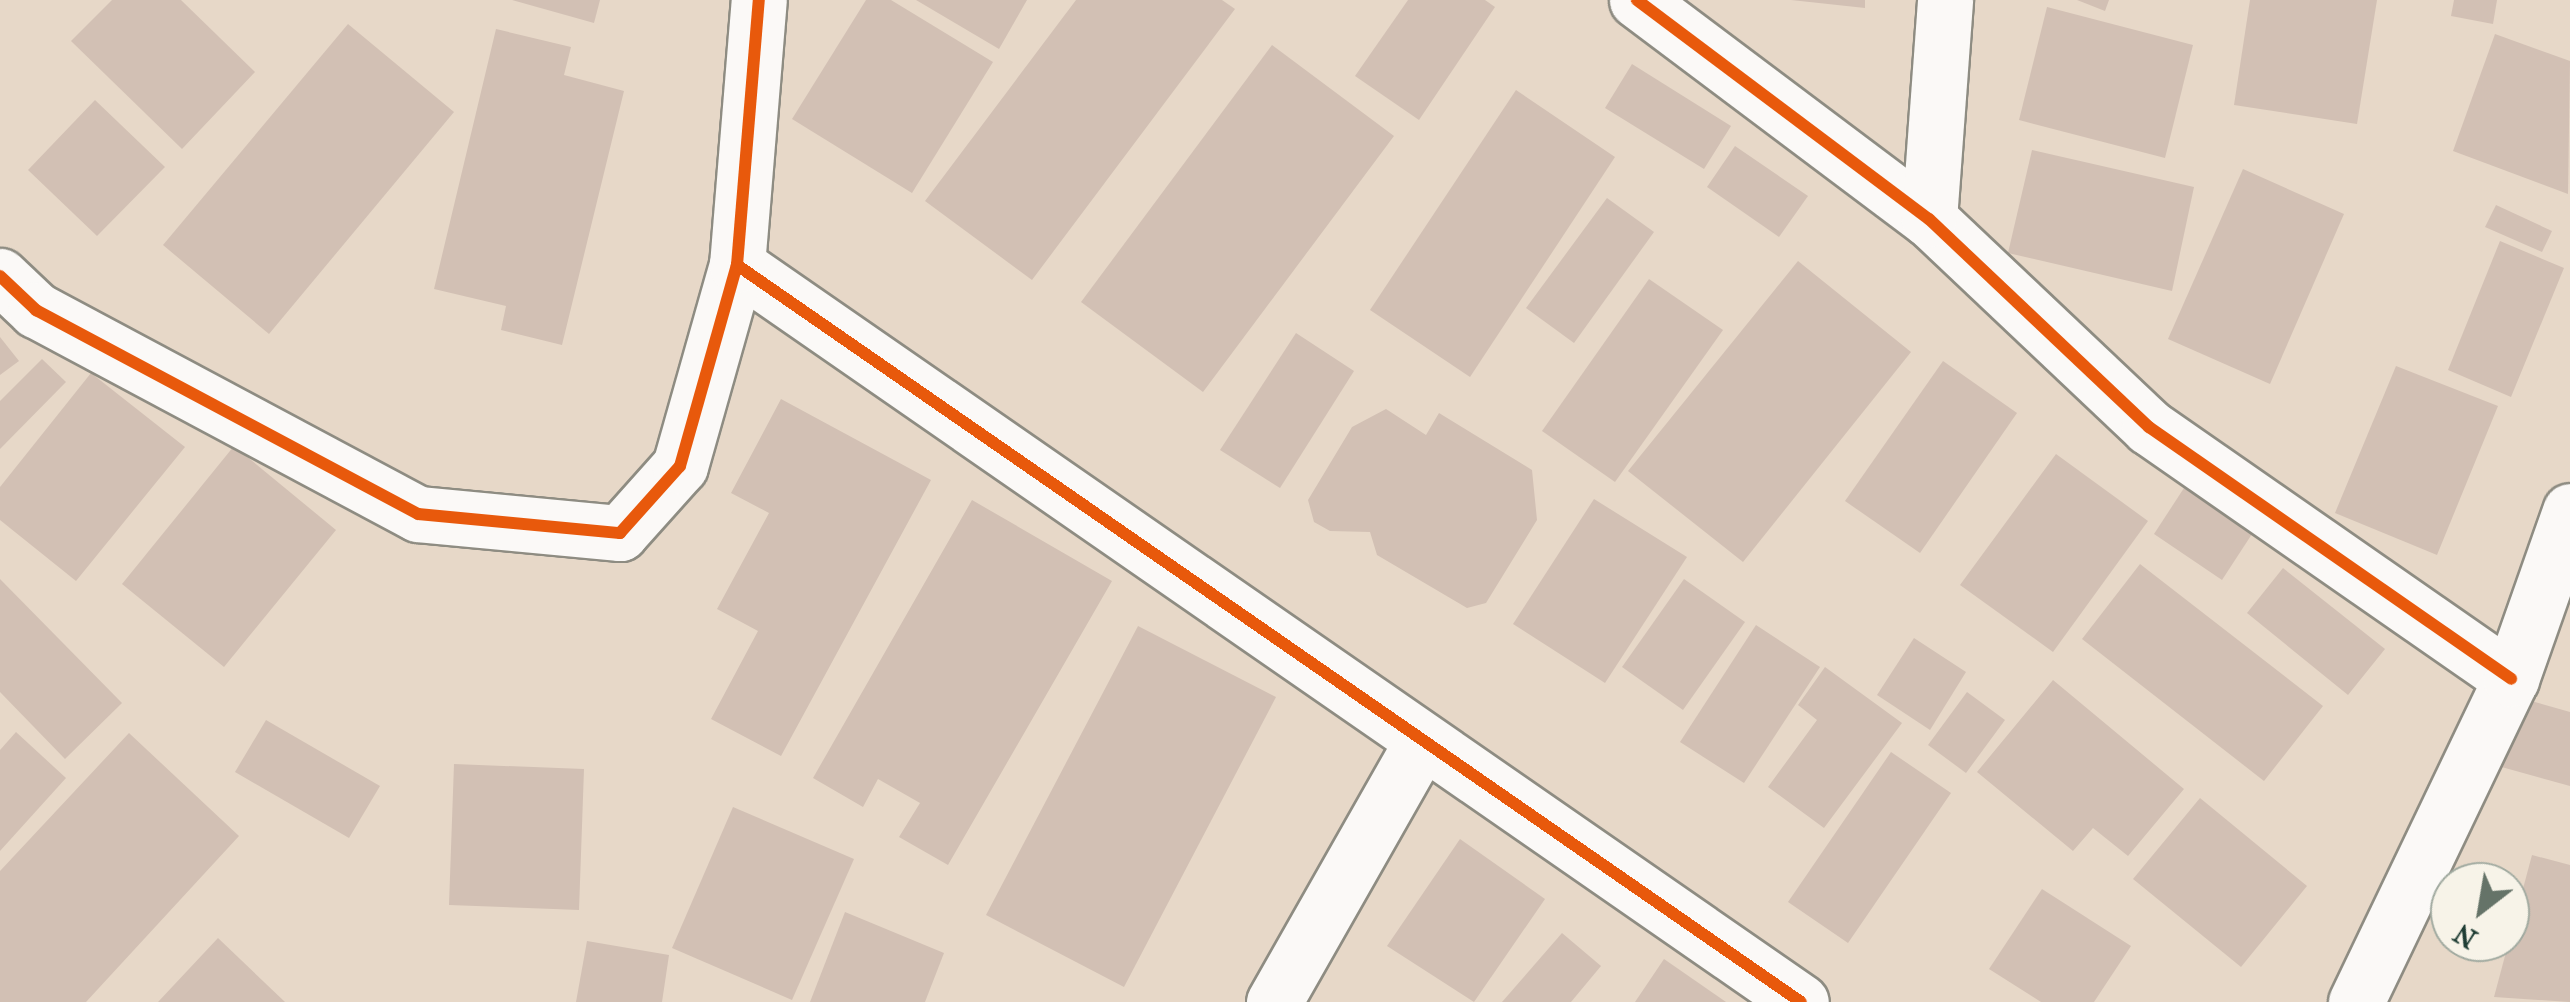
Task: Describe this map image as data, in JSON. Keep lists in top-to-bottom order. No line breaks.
{"north":"bottom left"}
